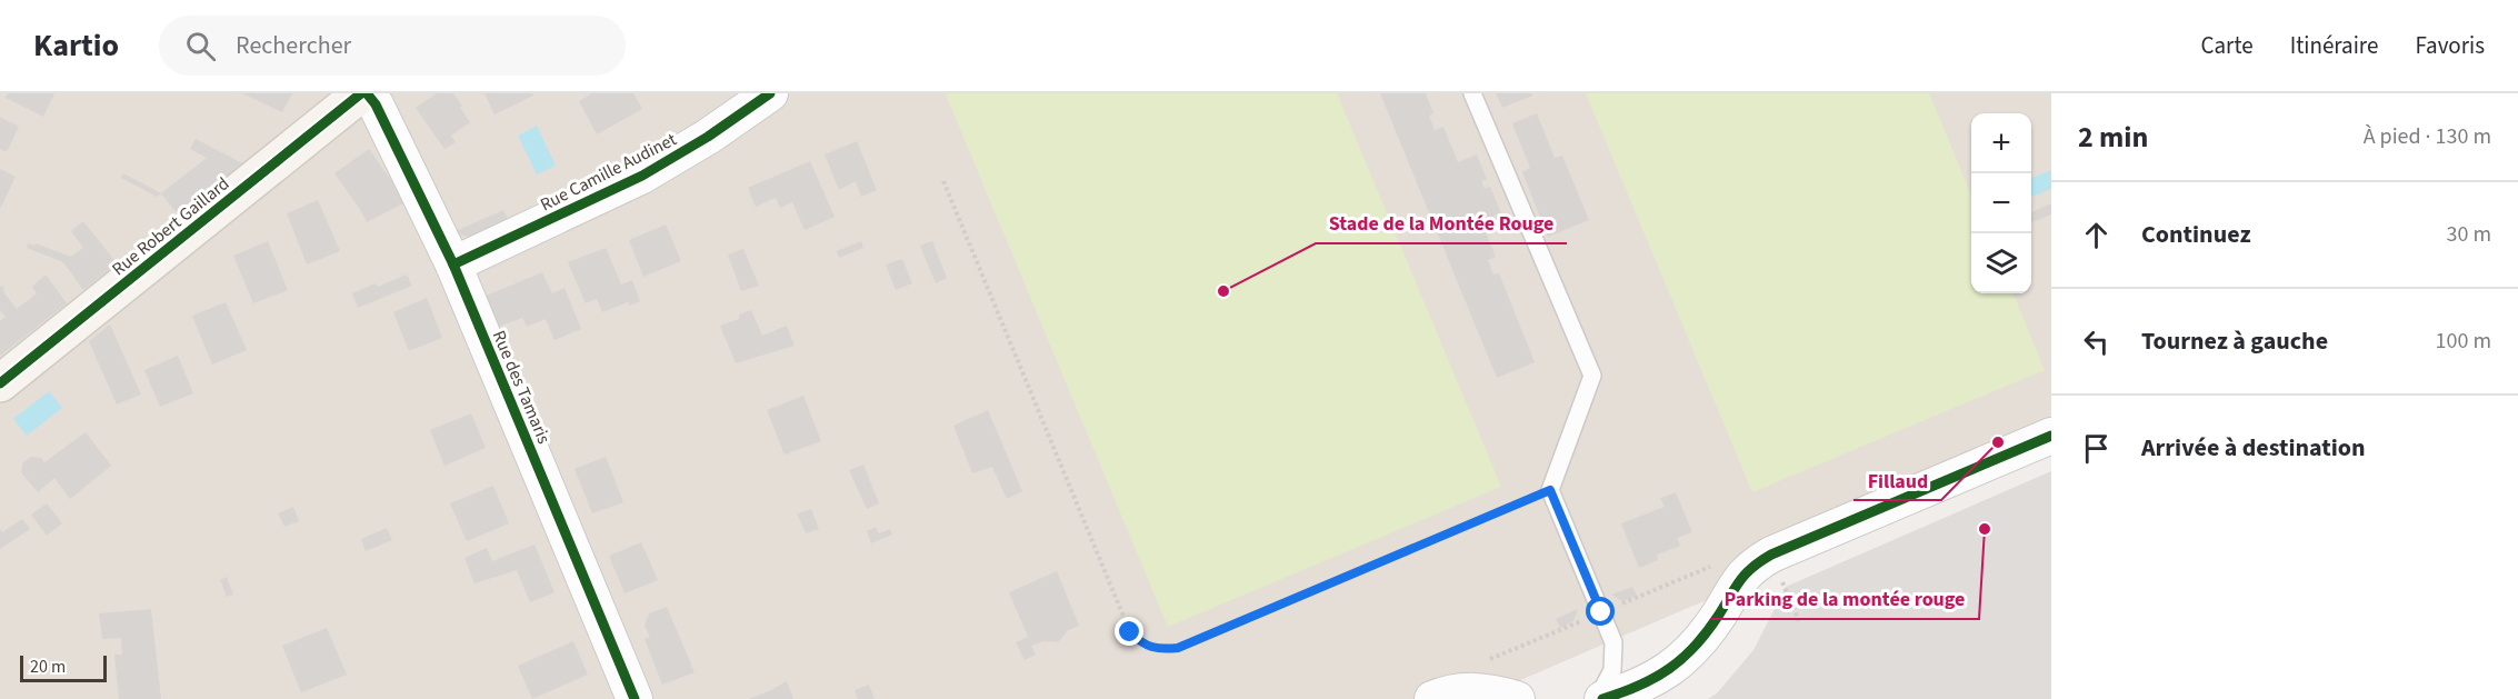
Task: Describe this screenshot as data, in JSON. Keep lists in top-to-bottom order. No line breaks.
{"streets":{"street":["Rue Camille Audinet","Rue Robert Gaillard","Rue des Tamaris"]},"crossings":[["Rue Camille Audinet","Rue des Tamaris"]],"places":["Stade de la Montée Rouge","Fillaud","Parking de la montée rouge"],"scale_bar":"20 m","page":{"header":"Kartio","search":"Rechercher","nav":["Carte","Itinéraire","Favoris"],"heading":["2 min","À pied · 130 m"],"map_buttons":["+","−"],"list":[["Continuez","30 m"],["Tournez à gauche","100 m"],"Arrivée à destination"],"scale":"20 m"}}
